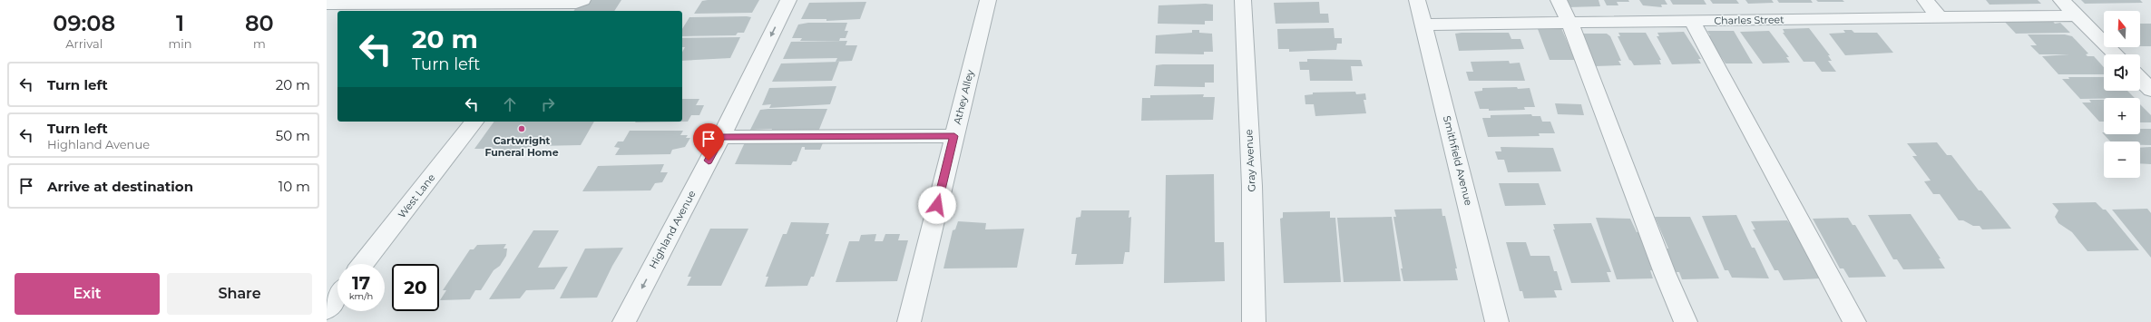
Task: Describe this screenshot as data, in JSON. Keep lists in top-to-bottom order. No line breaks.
{"streets":{"street":["Charles Street","Athey Alley","Gray Avenue","Smithfield Avenue","West Lane","Highland Avenue"]},"crossings":[["Charles Street","Smithfield Avenue"]],"one_way":["Highland Avenue"],"places":["Cartwright Funeral Home"],"north":"top","page":{"eta":["09:08","Arrival","1","min","80","m"],"map_buttons":["+","−"],"turn":["20 m","Turn left"],"list":[{"name":"Turn left","value":"20 m"},{"name":"Turn left","note":"Highland Avenue","value":"50 m"},{"name":"Arrive at destination","value":"10 m"}],"speed":"17 km/h","limit":"20","buttons":["Exit","Share"]}}
